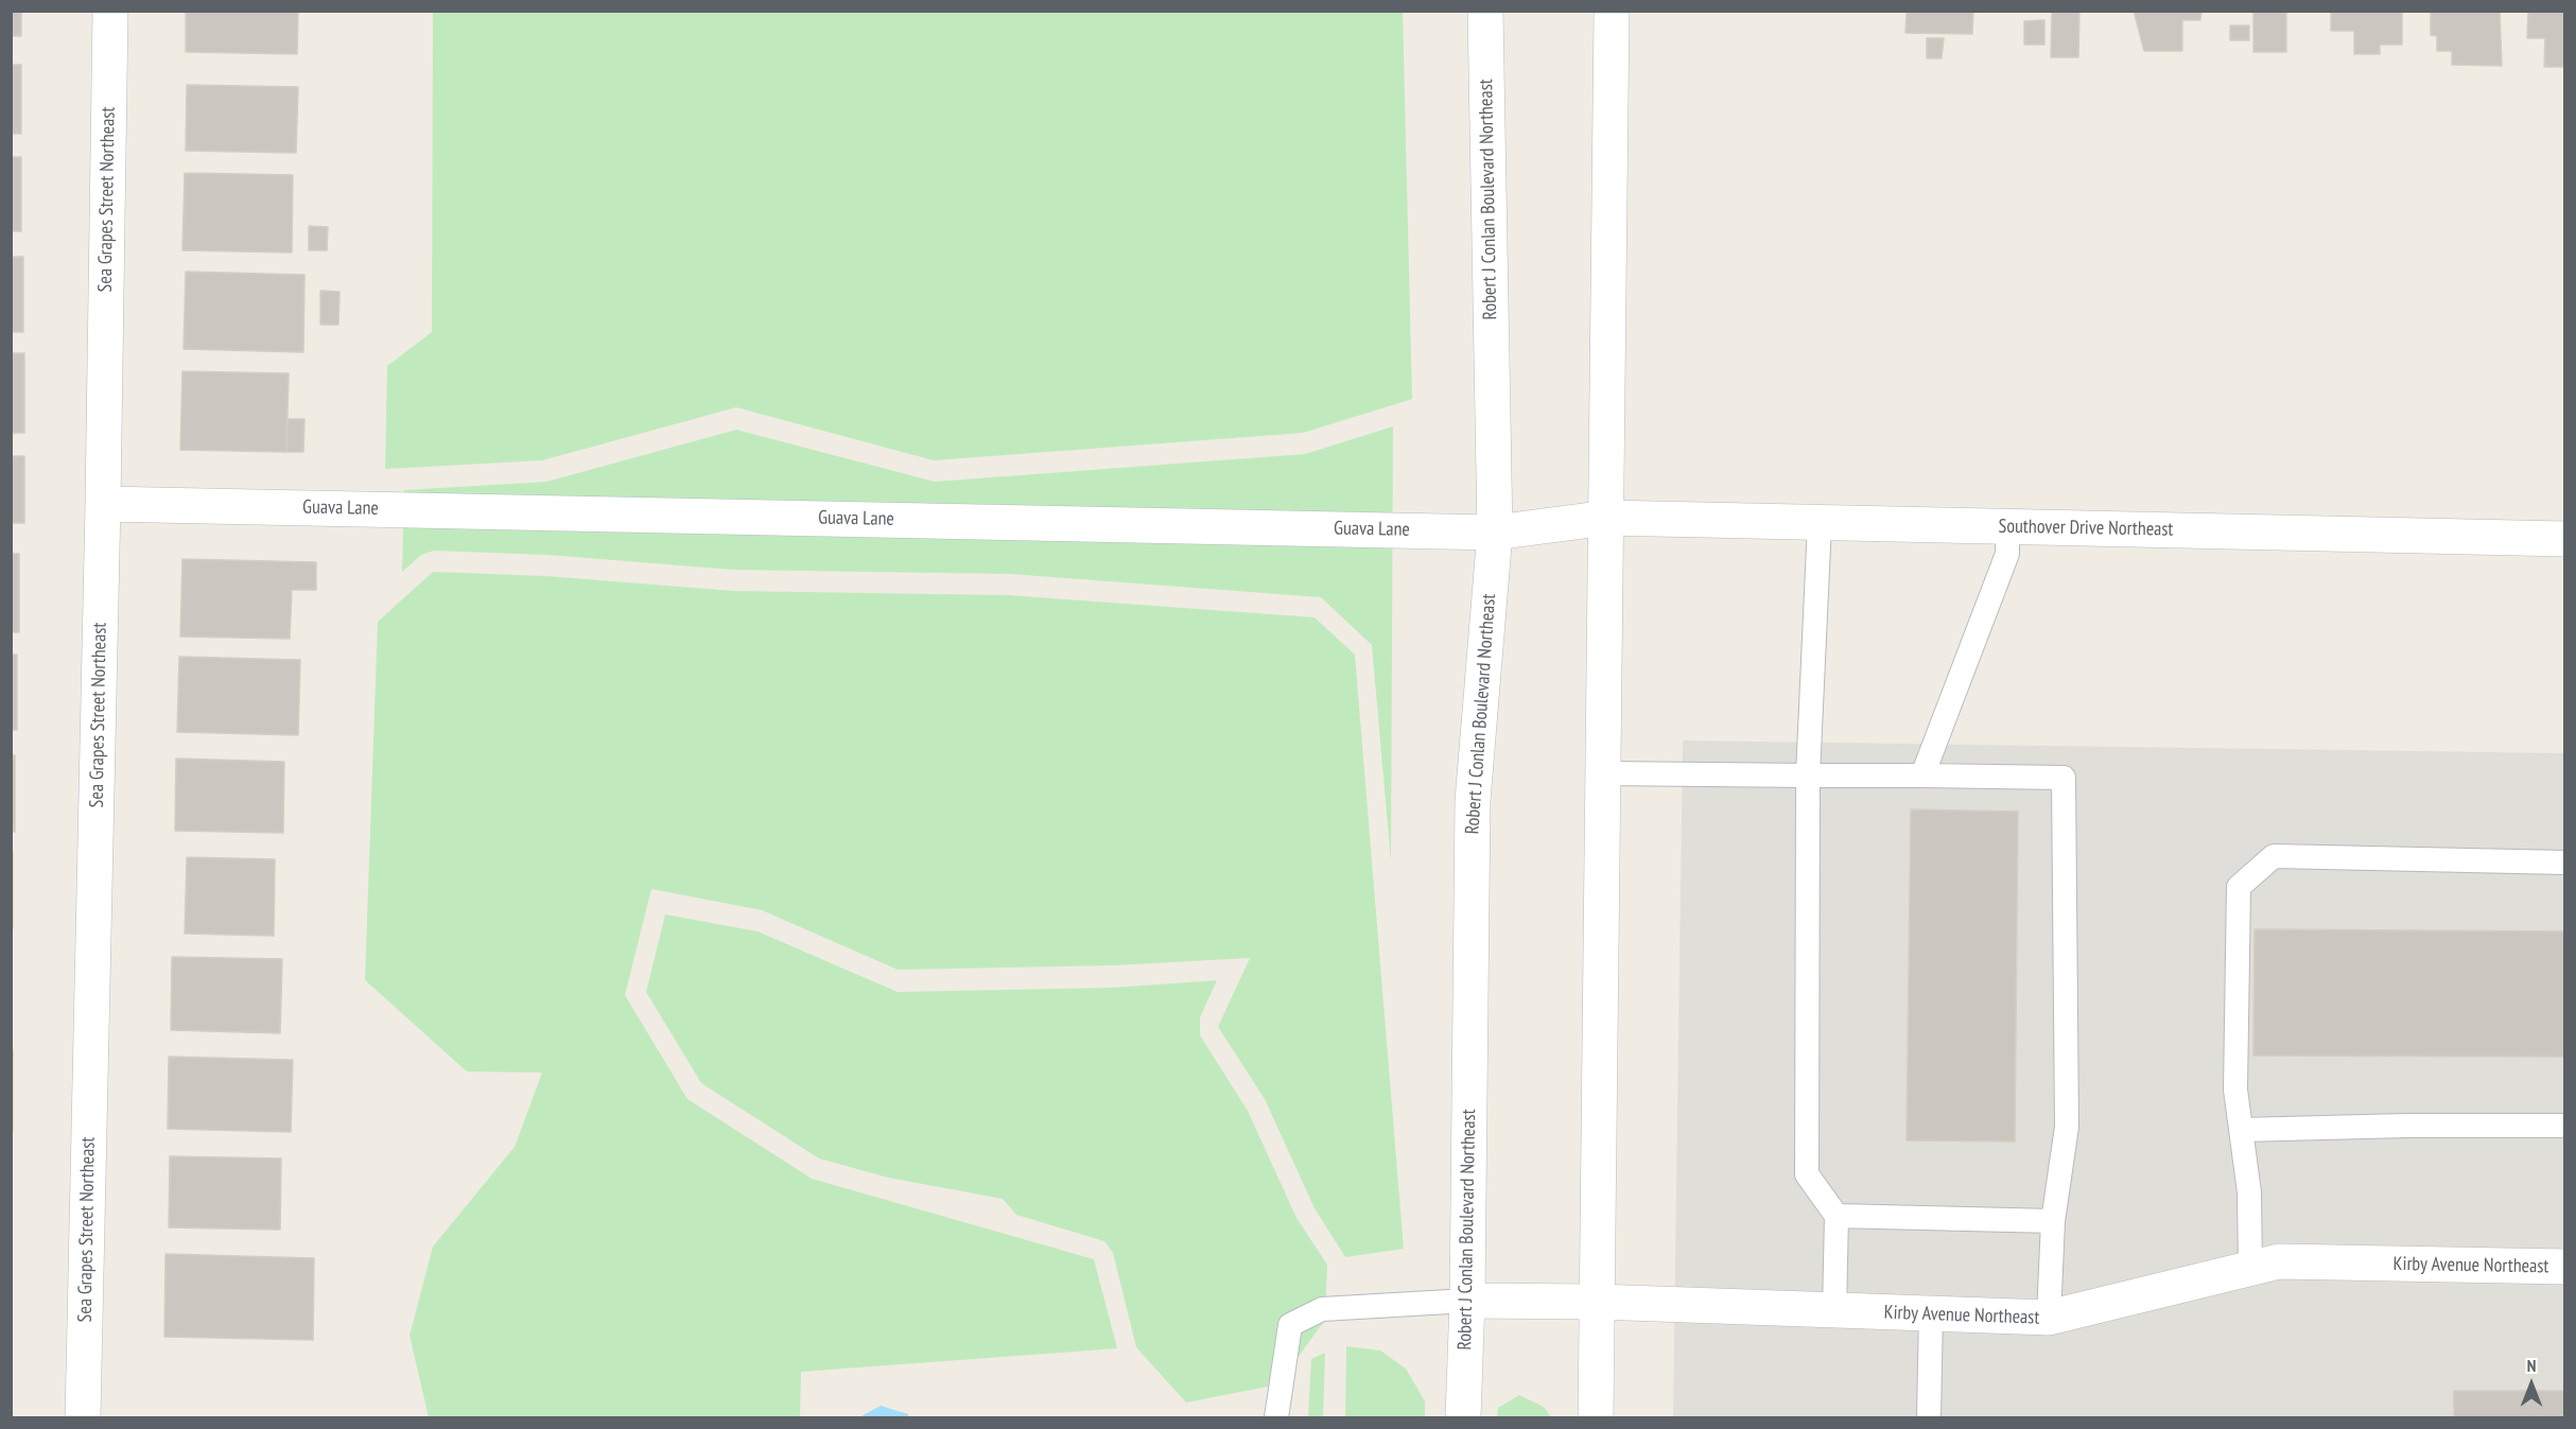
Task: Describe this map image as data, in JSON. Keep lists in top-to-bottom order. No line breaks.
{"streets":{"street":["Sea Grapes Street Northeast","Robert J Conlan Boulevard Northeast","Guava Lane","Southover Drive Northeast","Kirby Avenue Northeast"]},"crossings":[["Sea Grapes Street Northeast","Guava Lane"],["Robert J Conlan Boulevard Northeast","Guava Lane"],["Robert J Conlan Boulevard Northeast","Kirby Avenue Northeast"],["Guava Lane","Southover Drive Northeast"]],"north":"top"}
